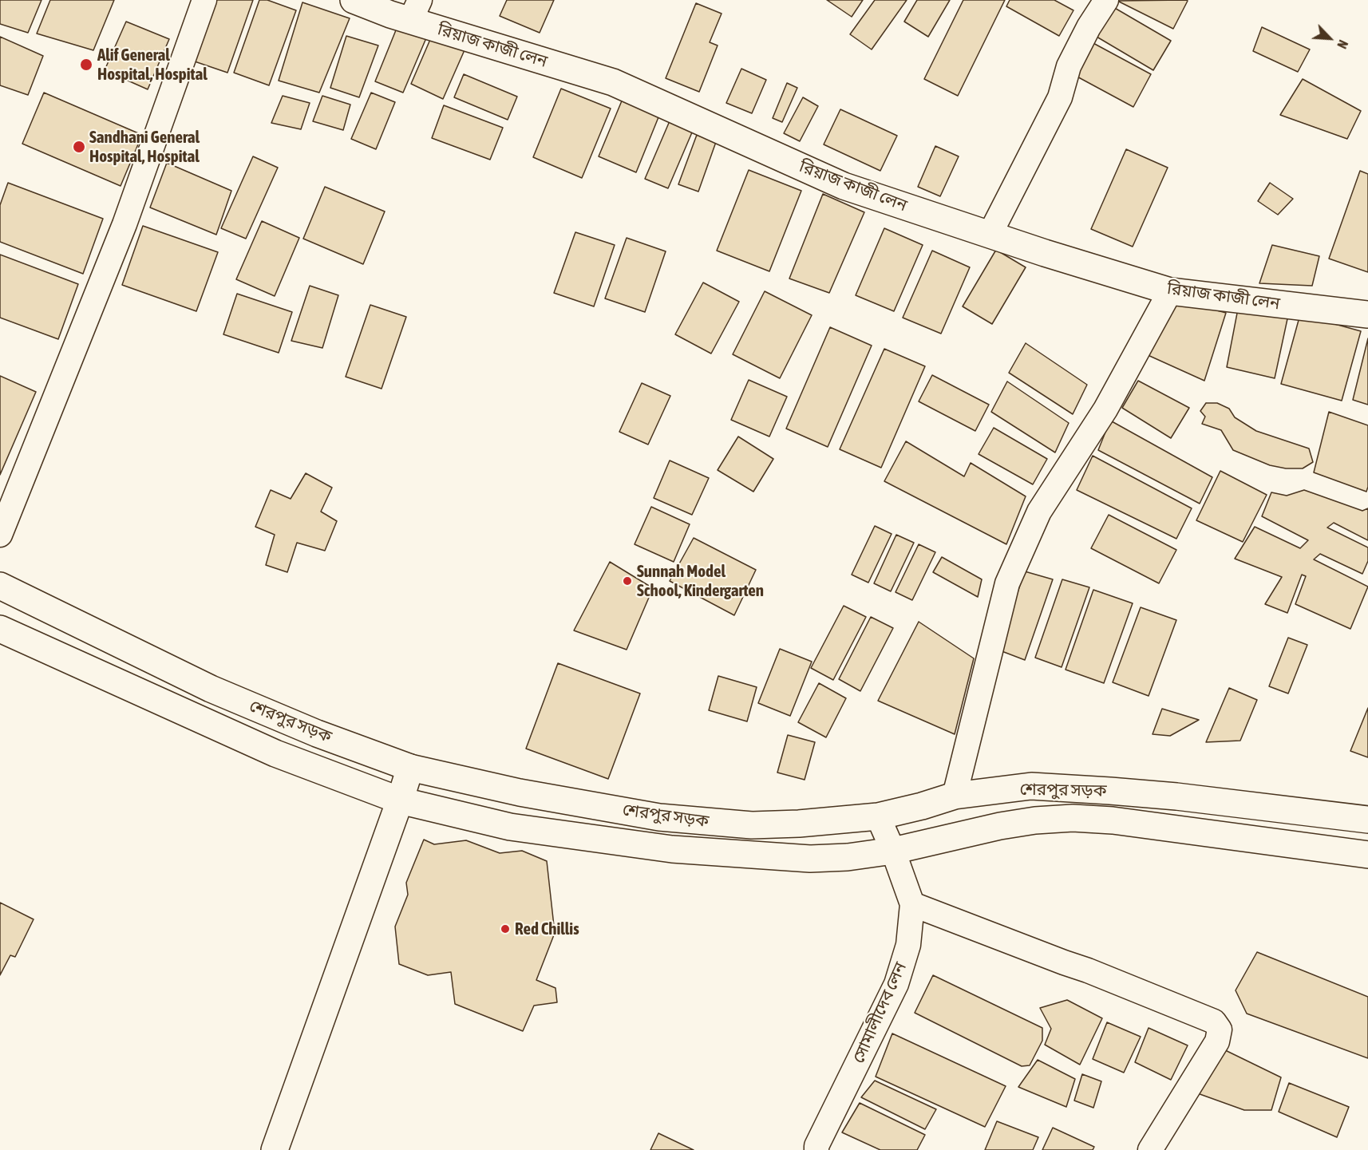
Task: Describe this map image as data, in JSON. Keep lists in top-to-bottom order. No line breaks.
{"streets":{"main road":["রিয়াজ কাজী লেন","শেরপুর সড়ক"],"street":["সোমালীদেব লেন"]},"crossings":[["শেরপুর সড়ক","সোমালীদেব লেন"]],"places":["Alif General Hospital, Hospital","Sandhani General Hospital, Hospital","Sunnah Model School, Kindergarten","Red Chillis"],"north":"bottom right"}
